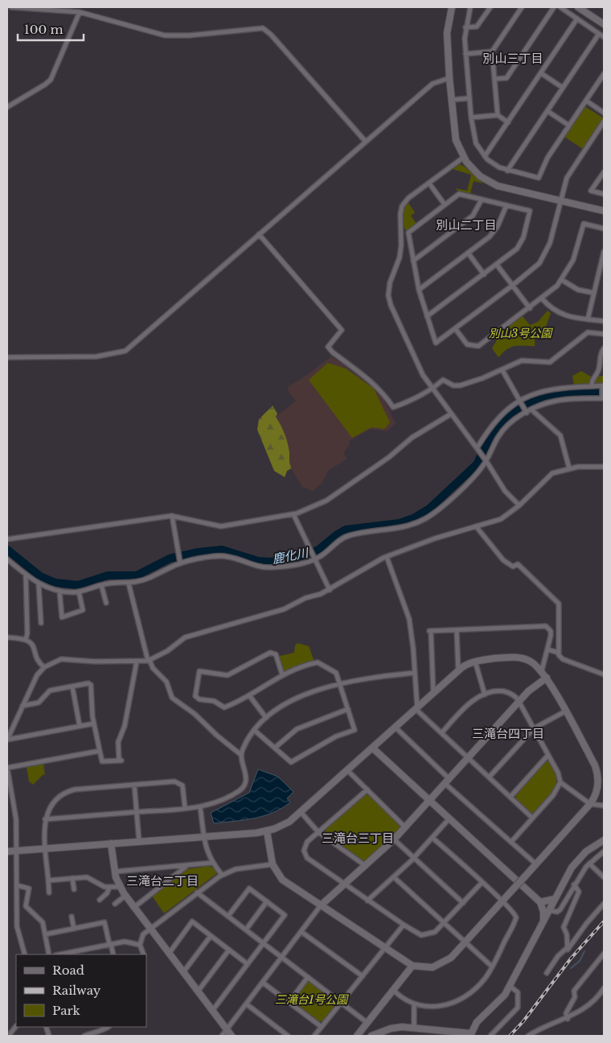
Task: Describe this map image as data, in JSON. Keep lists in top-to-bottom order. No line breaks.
{"districts":["別山三丁目","別山二丁目","三滝台四丁目","三滝台三丁目","三滝台二丁目"],"water":["鹿化川"],"parks":["別山3号公園","三滝台1号公園"],"legend":["Road","Railway","Park"],"scale_bar":"100 m"}
